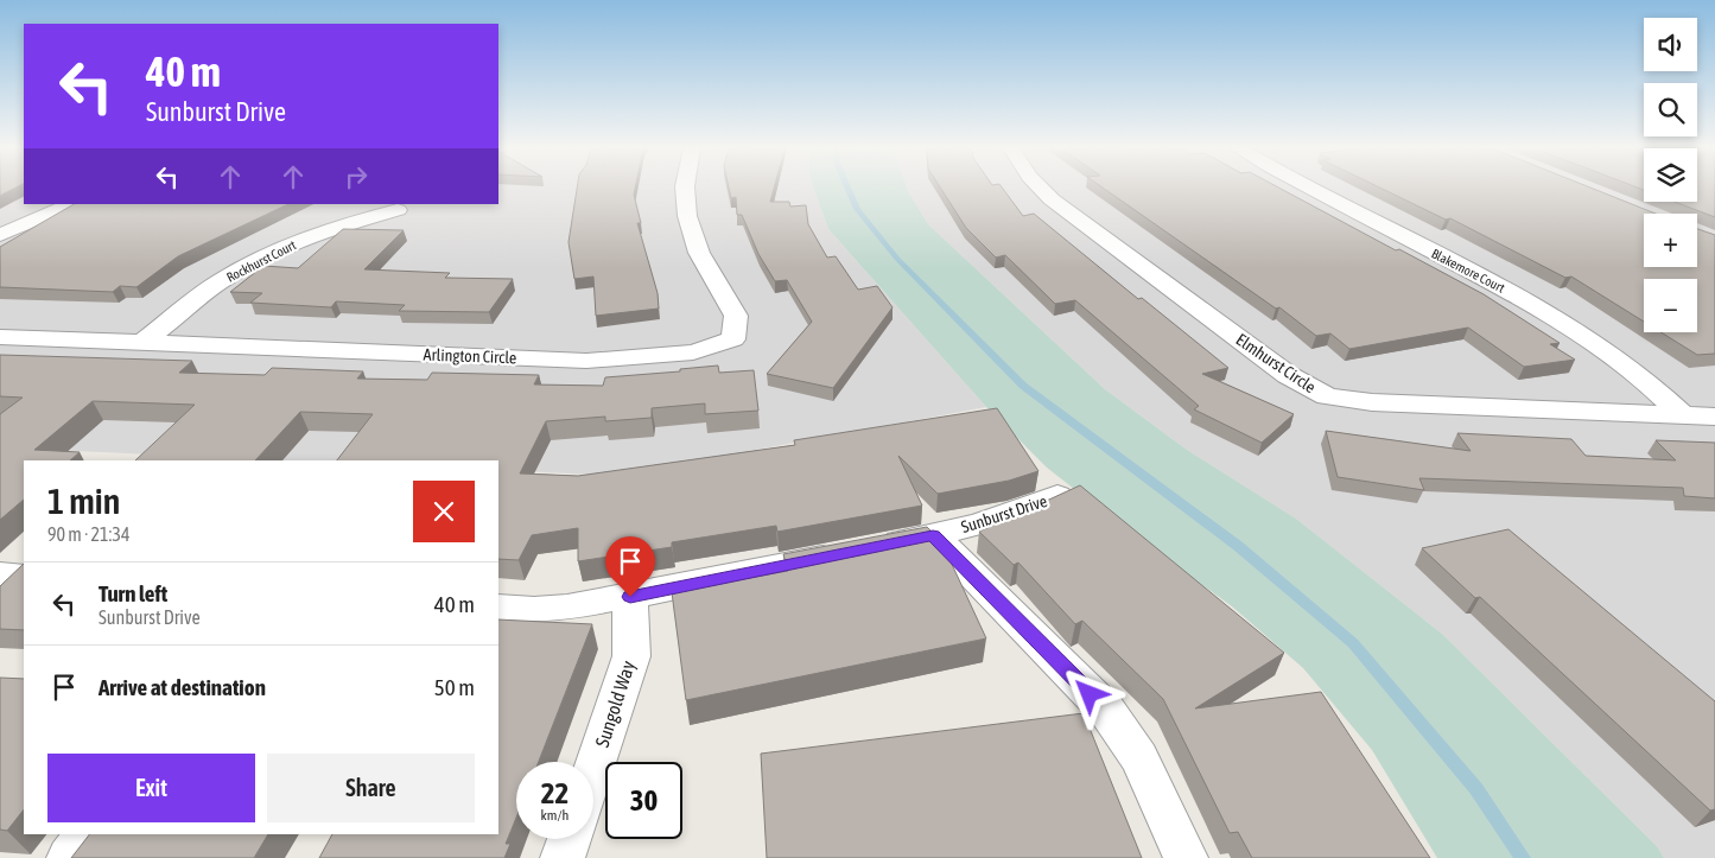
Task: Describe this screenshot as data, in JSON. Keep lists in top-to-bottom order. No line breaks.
{"streets":{"street":["Rockhurst Court","Blakemore Court","Arlington Circle","Elmhurst Circle","Sunburst Drive","Sungold Way"]},"crossings":[["Rockhurst Court","Arlington Circle"],["Blakemore Court","Elmhurst Circle"],["Sunburst Drive","Sungold Way"]],"page":{"map_buttons":["+","−"],"turn":["40 m","Sunburst Drive"],"heading":["1 min","90 m · 21:34"],"list":[{"name":"Turn left","note":"Sunburst Drive","value":"40 m"},{"name":"Arrive at destination","value":"50 m"}],"buttons":["Exit","Share"],"speed":"22 km/h","limit":"30"}}
